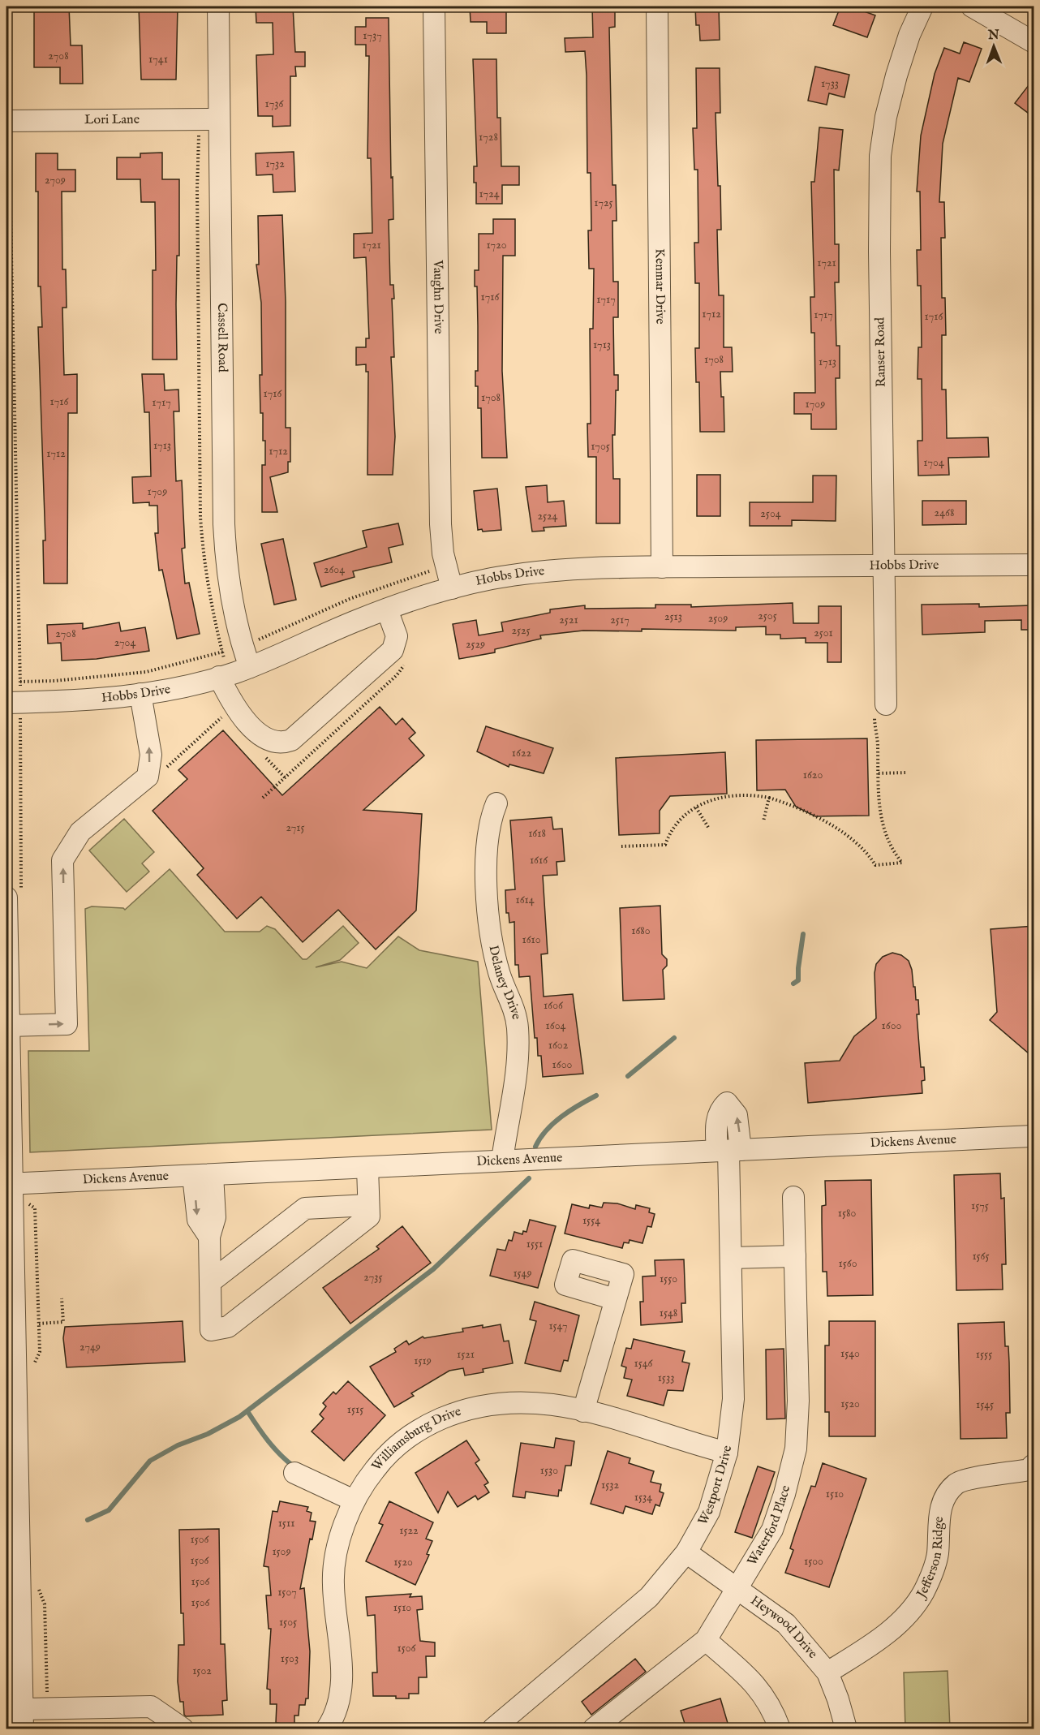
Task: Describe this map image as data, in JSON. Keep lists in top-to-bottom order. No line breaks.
{"streets":{"street":["Lori Lane","Kenmar Drive","Vaughn Drive","Cassell Road","Ranser Road","Hobbs Drive","Delaney Drive","Dickens Avenue","Williamsburg Drive","Westport Drive","Waterford Place","Jefferson Ridge","Heywood Drive"]},"crossings":[["Lori Lane","Cassell Road"],["Kenmar Drive","Hobbs Drive"],["Vaughn Drive","Hobbs Drive"],["Cassell Road","Hobbs Drive"],["Ranser Road","Hobbs Drive"],["Delaney Drive","Dickens Avenue"],["Dickens Avenue","Westport Drive"],["Williamsburg Drive","Westport Drive"],["Westport Drive","Heywood Drive"],["Waterford Place","Heywood Drive"],["Jefferson Ridge","Heywood Drive"]],"house_numbers":["1737","2708","1741","1733","1736","1728","1732","2709","1724","1725","1721","1720","1721","1716","1717","1712","1717","1716","1713","1708","1713","1716","1708","1716","1717","1709","1713","1705","1712","1712","1704","1709","2468","2504","2524","2604","2505","2513","2509","2521","2517","2525","2501","2708","2704","2529","1622","1620","2715","1618","1616","1614","1680","1610","1606","1604","1600","1602","1600","1575","1580","1554","1551","1565","1560","1549","2735","1550","1548","1547","2749","1540","1521","1555","1519","1546","1533","1520","1545","1515","1530","1532","1510","1534","1511","1522","1506","1509","1506","1500","1520","1506","1507","1506","1510","1505","1506","1503","1502"],"north":"top"}
